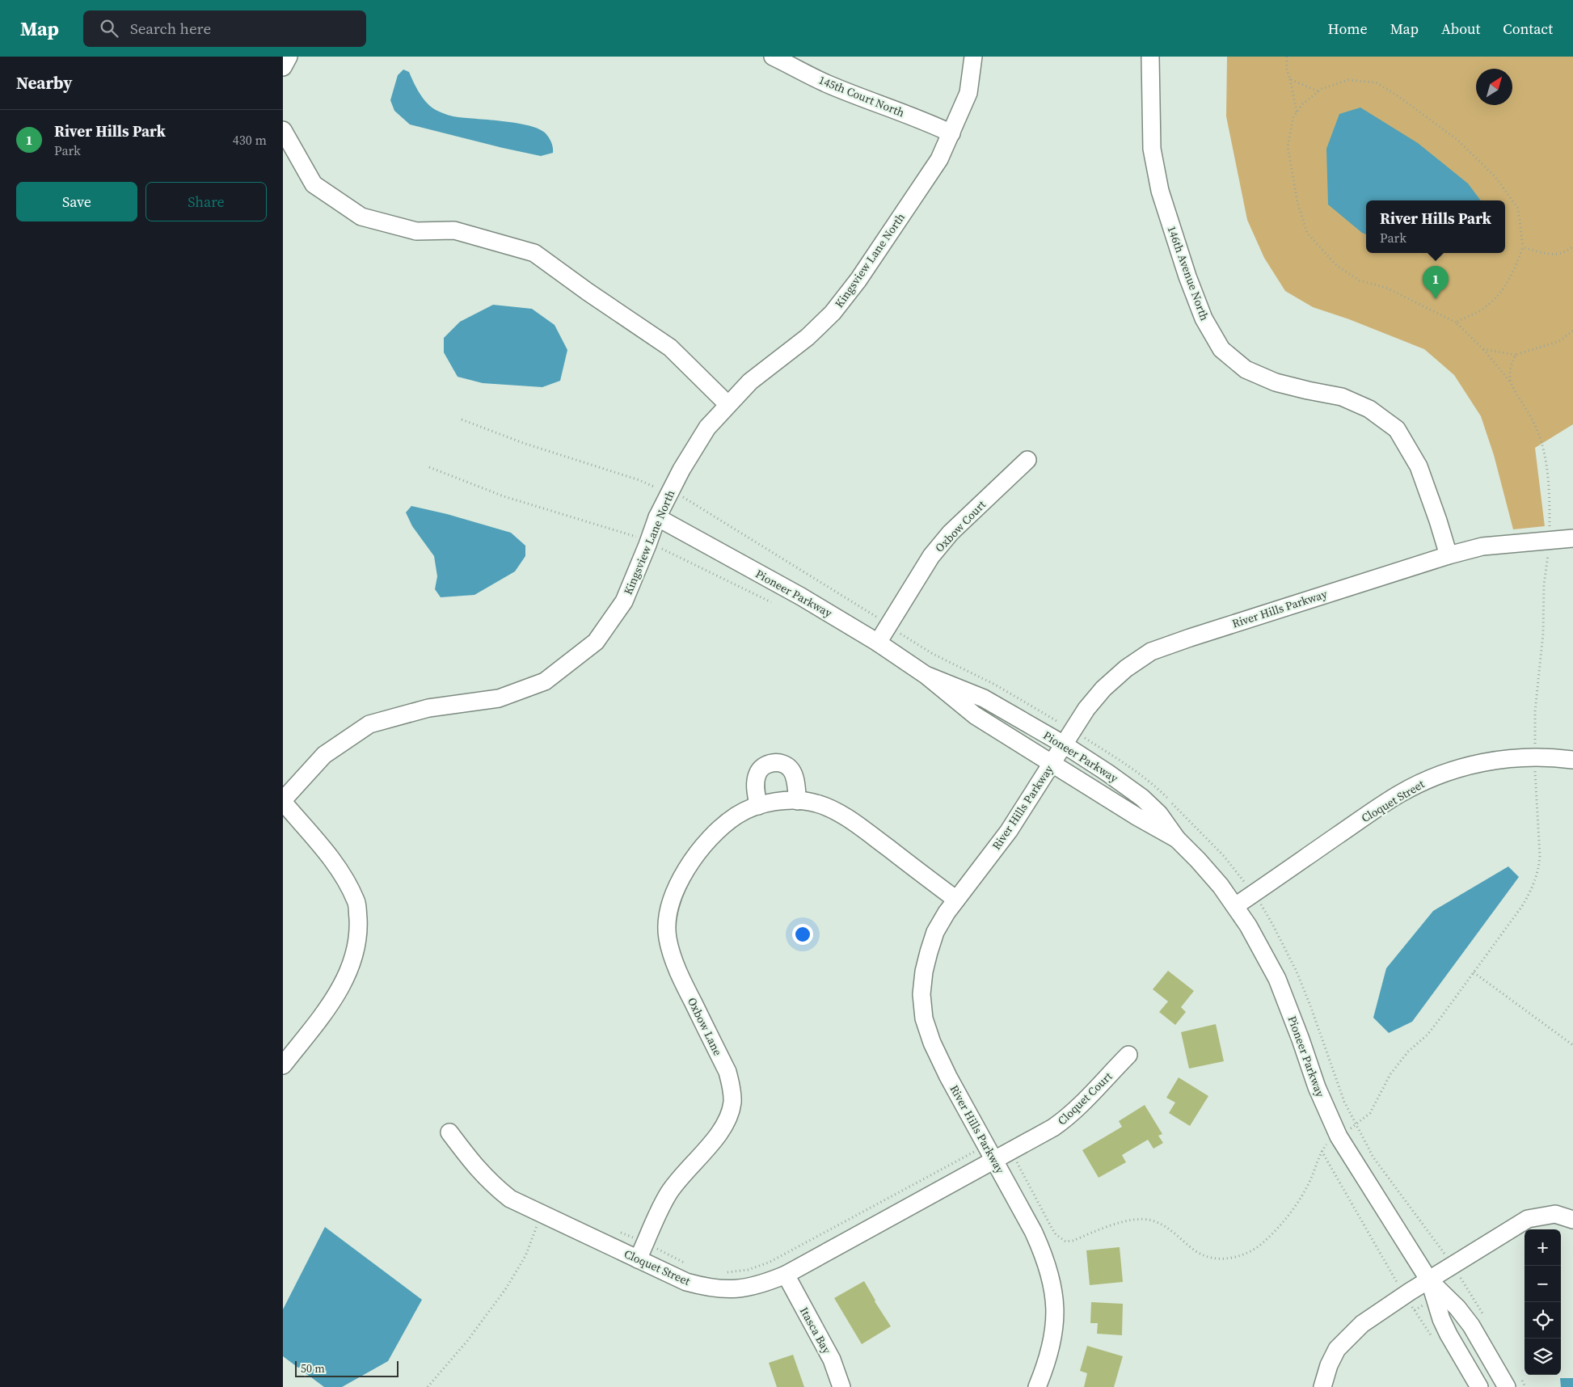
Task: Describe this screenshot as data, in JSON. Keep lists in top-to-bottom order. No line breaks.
{"streets":{"street":["145th Court North","Kingsview Lane North","146th Avenue North","Oxbow Court","Pioneer Parkway","River Hills Parkway","Cloquet Street","Oxbow Lane","Cloquet Court","Itasca Bay"]},"crossings":[["145th Court North","Kingsview Lane North"],["Kingsview Lane North","Pioneer Parkway"],["146th Avenue North","River Hills Parkway"],["Oxbow Court","Pioneer Parkway"],["Pioneer Parkway","River Hills Parkway"],["Pioneer Parkway","Cloquet Street"],["River Hills Parkway","Cloquet Street"],["River Hills Parkway","Oxbow Lane"],["River Hills Parkway","Cloquet Court"],["Cloquet Street","Oxbow Lane"],["Cloquet Street","Cloquet Court"],["Cloquet Street","Itasca Bay"]],"scale_bar":"50 m","north":"top right","page":{"header":"Map","search":"Search here","nav":["Home","Map","About","Contact"],"heading":"Nearby","list":[{"mark":"1","name":"River Hills Park","note":"Park","value":"430 m"}],"buttons":["Save","Share"],"popup":["River Hills Park","Park"],"pins":"1","map_buttons":["+","−"],"scale":"50 m"}}
